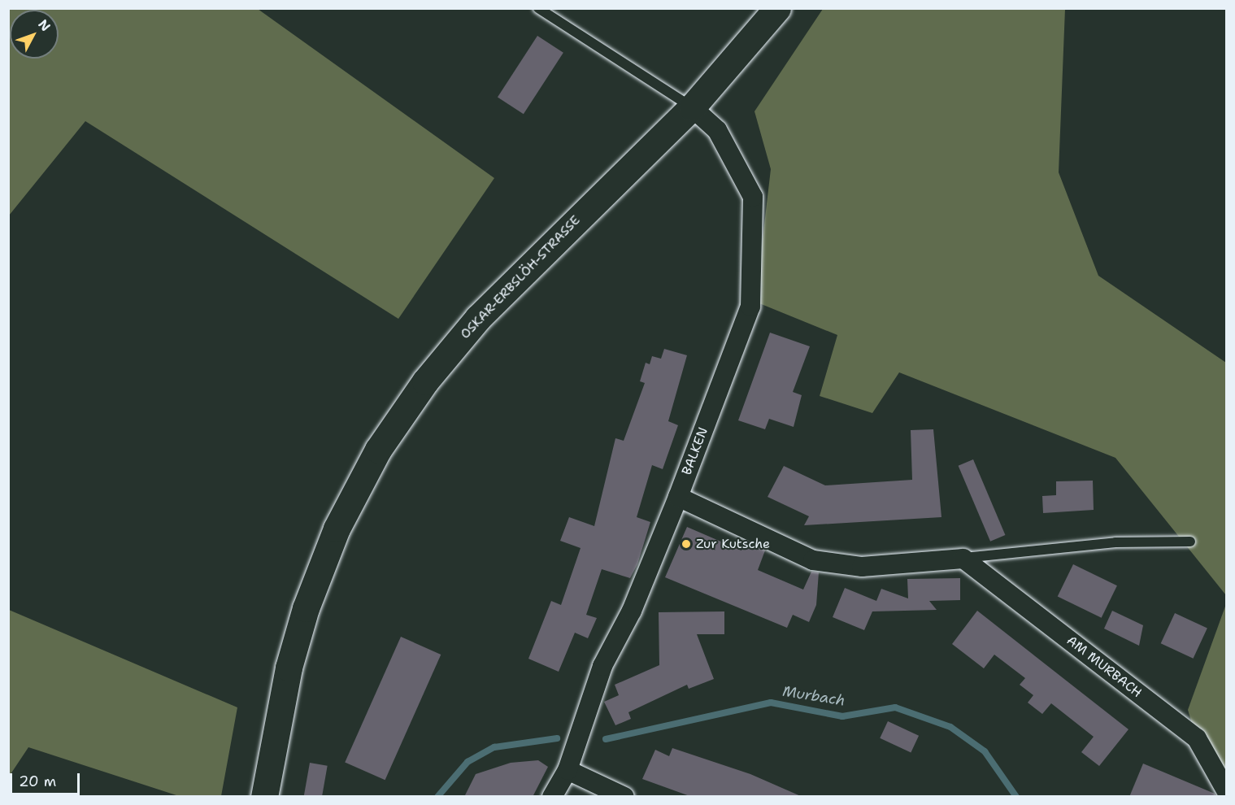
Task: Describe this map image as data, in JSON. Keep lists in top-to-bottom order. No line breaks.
{"streets":{"main road":["OSKAR-ERBSLÖH-STRASSE"],"street":["BALKEN","AM MURBACH"]},"crossings":[["OSKAR-ERBSLÖH-STRASSE","BALKEN"]],"water":["Murbach"],"places":["Zur Kutsche"],"scale_bar":"20 m","north":"top right"}
